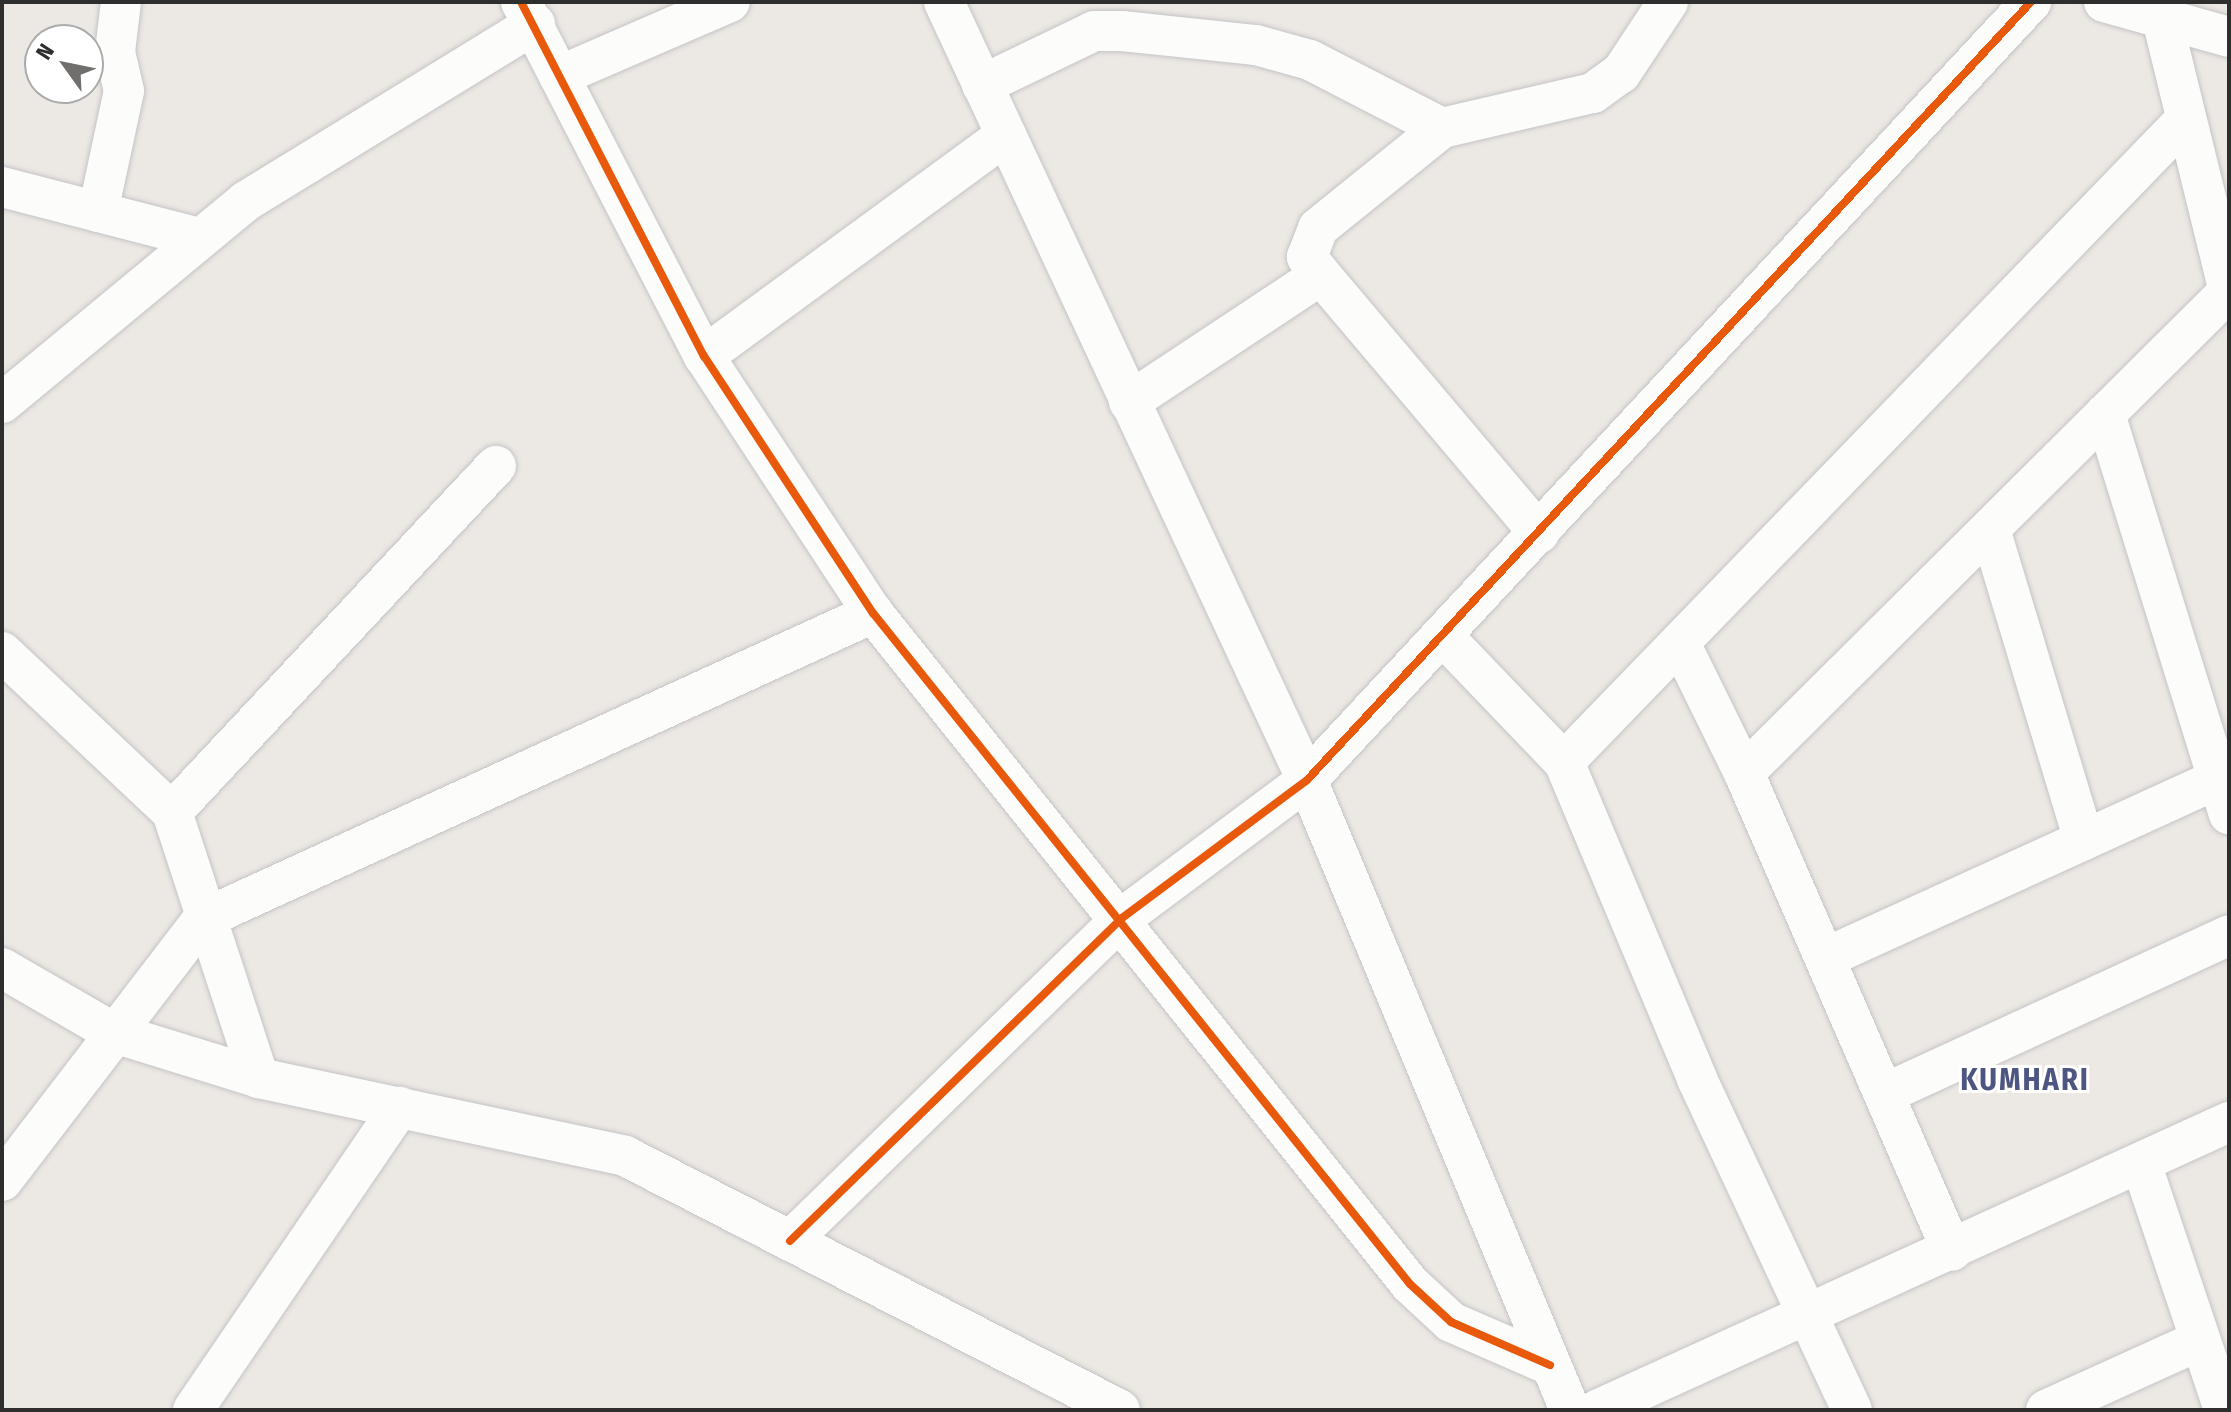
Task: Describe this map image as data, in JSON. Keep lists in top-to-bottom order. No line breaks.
{"districts":["KUMHARI"],"north":"top left"}
